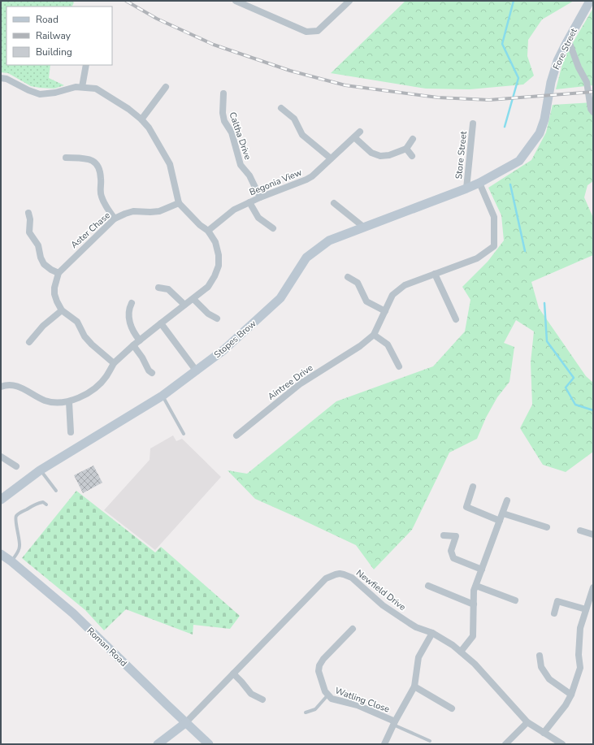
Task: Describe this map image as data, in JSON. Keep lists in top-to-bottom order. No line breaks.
{"streets":{"main road":["Fore Street","Stopes Brow","Roman Road"],"street":["Caltha Drive","Store Street","Begonia View","Aster Chase","Aintree Drive","Newfield Drive","Watling Close"]},"crossings":[["Fore Street","Stopes Brow"],["Fore Street","Aintree Drive"],["Caltha Drive","Begonia View"],["Store Street","Stopes Brow"],["Stopes Brow","Aintree Drive"],["Newfield Drive","Roman Road"]],"legend":["Road","Railway","Building"]}
